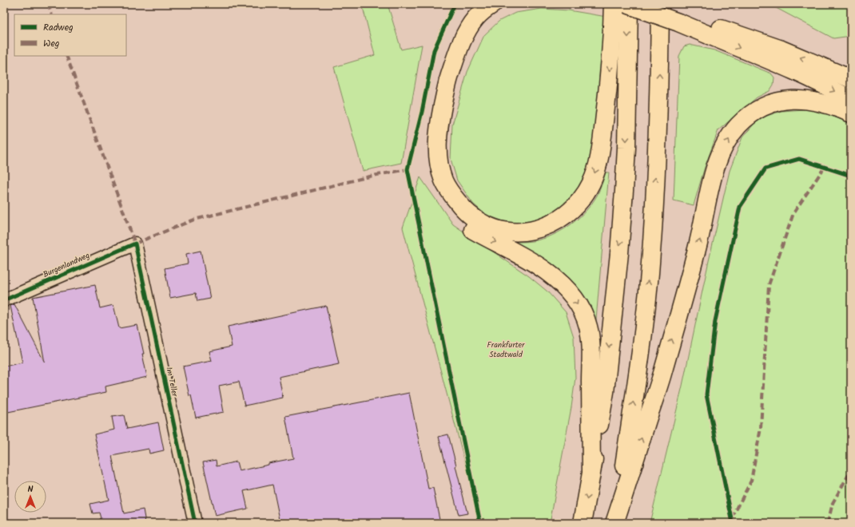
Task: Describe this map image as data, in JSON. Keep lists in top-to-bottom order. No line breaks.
{"streets":{"street":["Burgenlandweg","Im Teller"]},"crossings":[["Burgenlandweg","Im Teller"]],"parks":["Frankfurter Stadtwald"],"legend":["Radweg","Weg"],"north":"top"}
